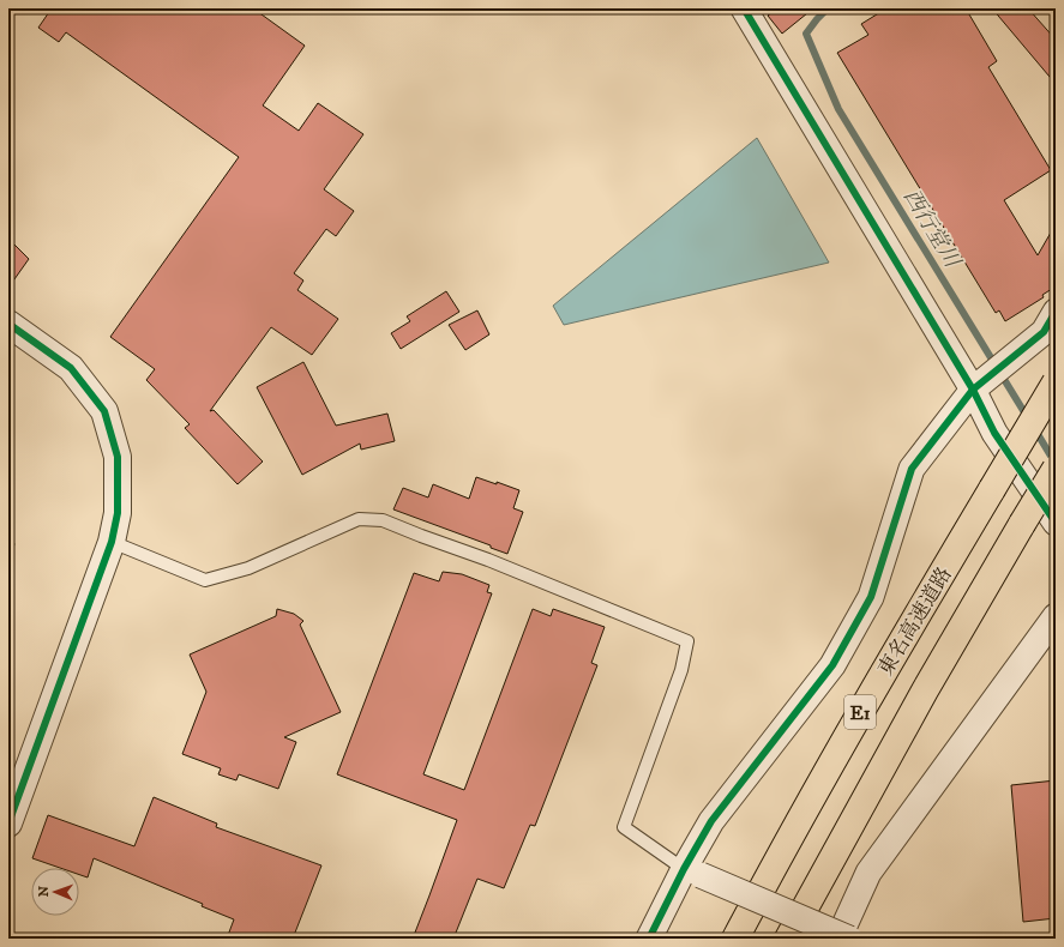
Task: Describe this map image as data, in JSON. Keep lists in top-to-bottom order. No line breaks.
{"streets":{"highway":["東名高速道路","E1"]},"water":["西行堂川"],"north":"left"}
